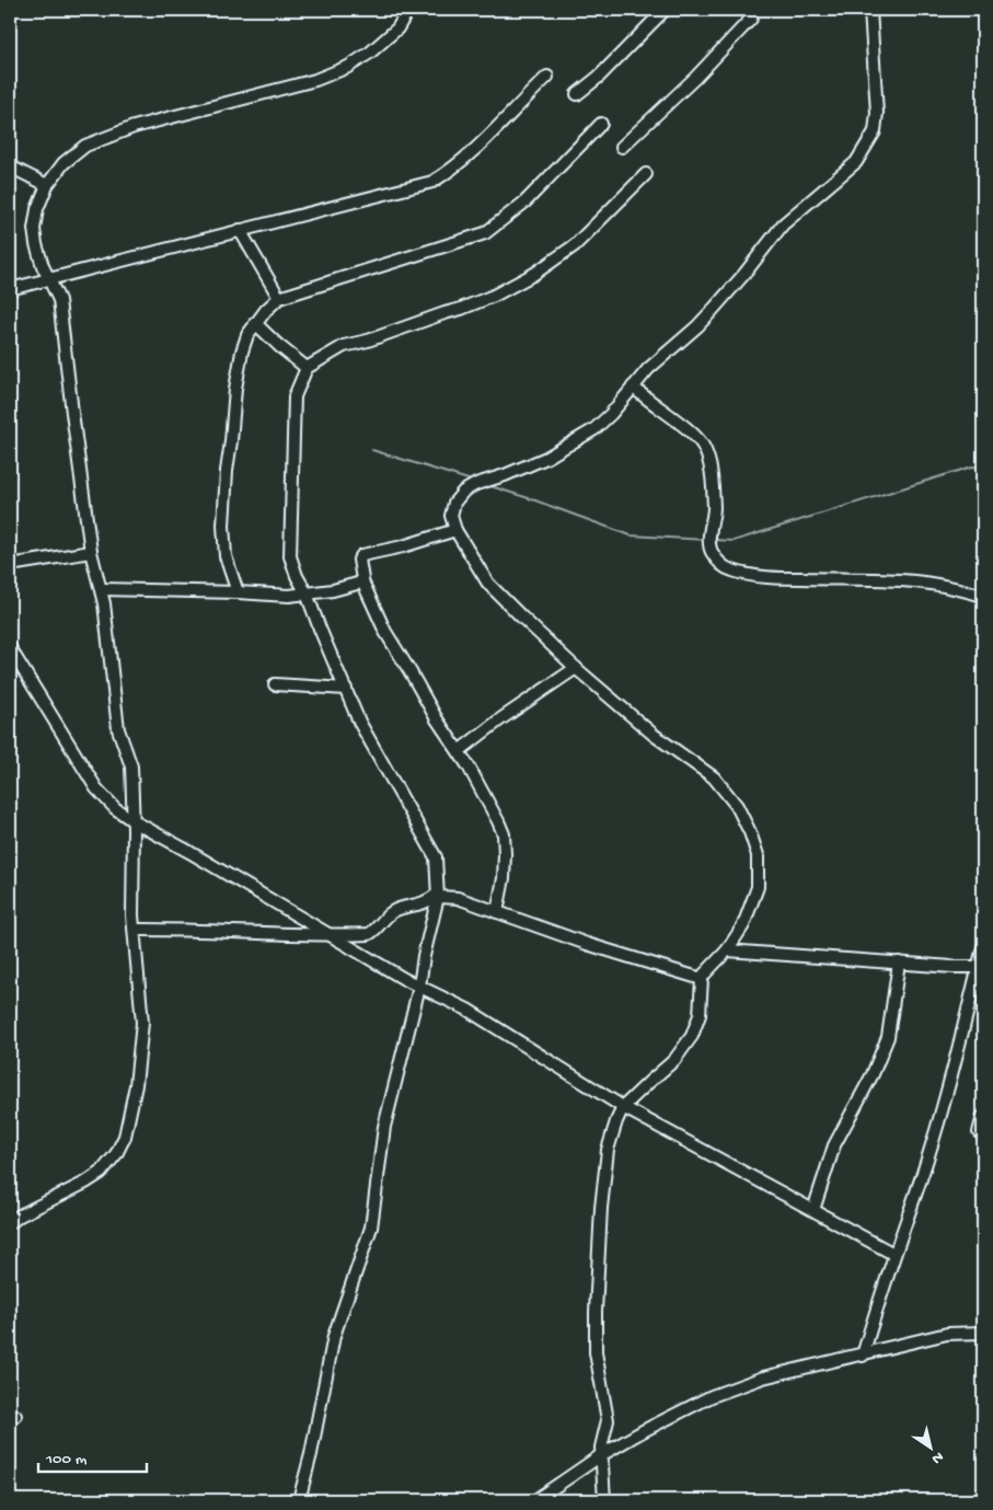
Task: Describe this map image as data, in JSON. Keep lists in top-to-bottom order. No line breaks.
{"scale_bar":"100 m","north":"bottom right"}
